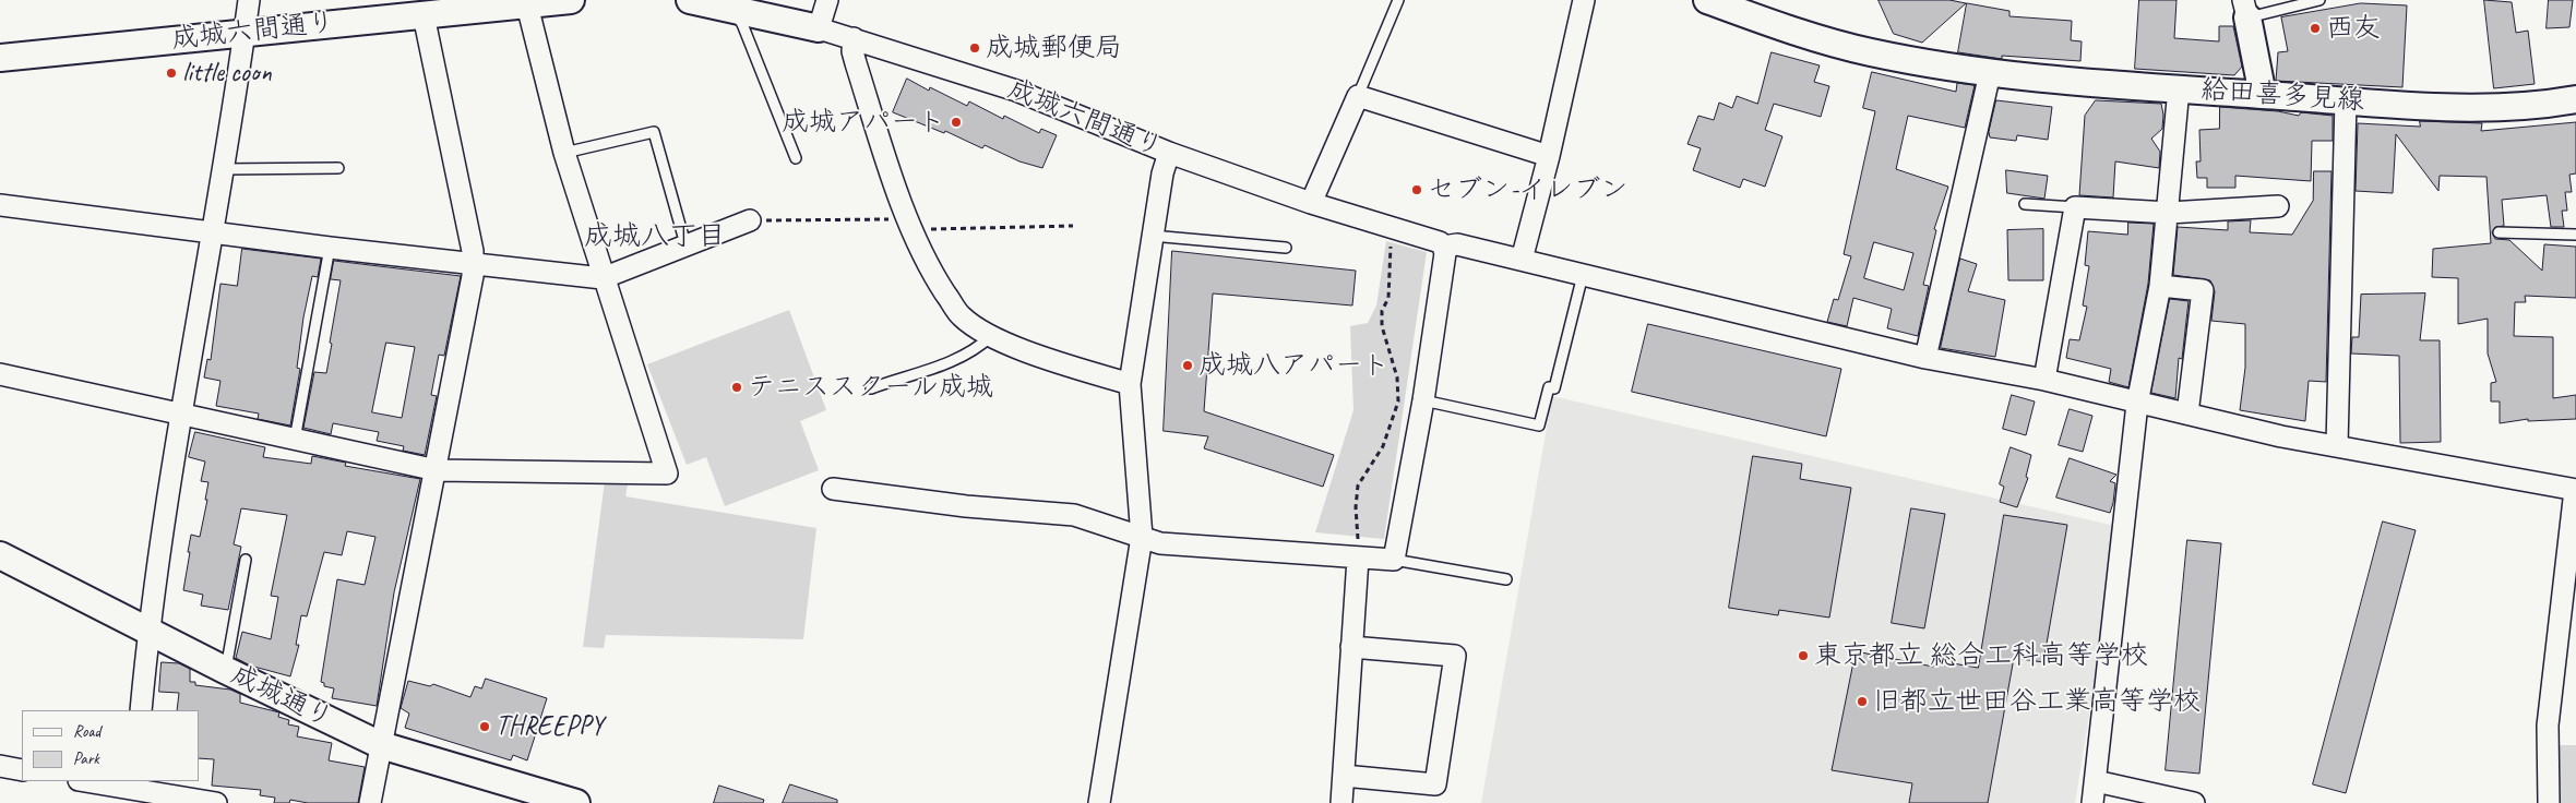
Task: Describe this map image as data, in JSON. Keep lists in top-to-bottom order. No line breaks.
{"streets":{"street":["成城六間通り","給田喜多見線","成城通り"]},"districts":["成城八丁目"],"places":["西友","成城郵便局","little coon","成城アパート","セブン-イレブン","成城八アパート","テニススクール成城","東京都立 総合工科高等学校","旧都立世田谷工業高等学校","THREEPPY"],"legend":["Road","Park"]}
